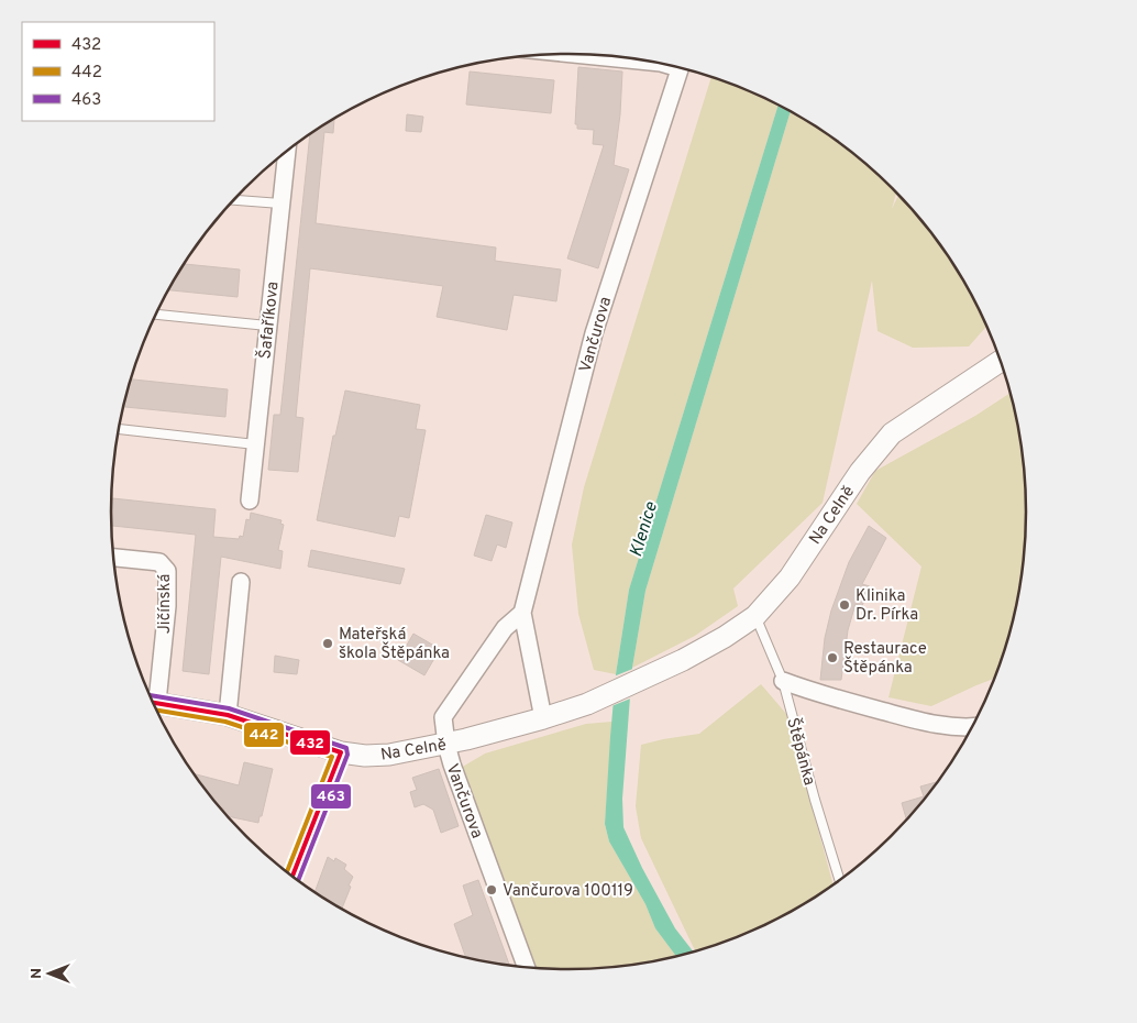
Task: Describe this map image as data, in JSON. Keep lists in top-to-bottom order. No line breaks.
{"streets":{"street":["Šafaříkova","Vančurova","Na Celně","Jičínská"],"lane":["Štěpánka"]},"crossings":[["Vančurova","Na Celně"],["Na Celně","Štěpánka"]],"water":["Klenice"],"places":["Klinika Dr. Pírka","Mateřská škola Štěpánka","Restaurace Štěpánka","Vančurova 100119"],"lines":["transit line 463","transit line 432","transit line 442"],"legend":["432","442","463"],"north":"left"}
